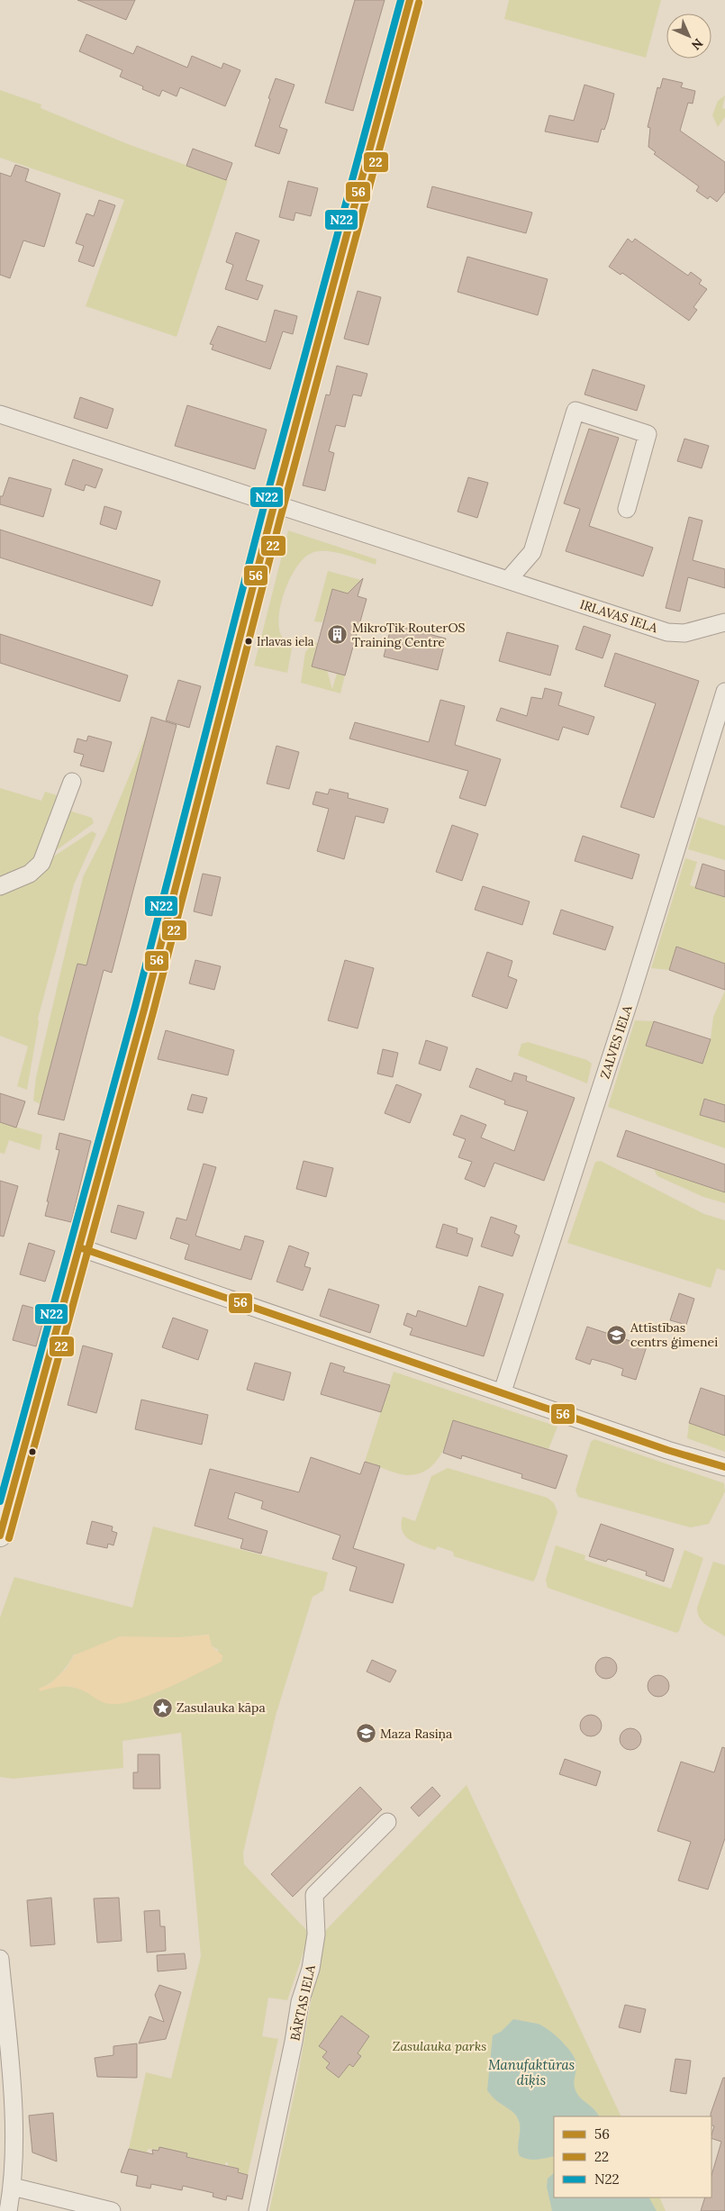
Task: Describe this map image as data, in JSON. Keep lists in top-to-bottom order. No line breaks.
{"streets":{"street":["IRLAVAS IELA","ZALVES IELA","BĀRTAS IELA"]},"water":["Manufaktūras dīķis"],"parks":["Zasulauka parks"],"places":{"building":["MikroTik RouterOS Training Centre"],"other":["Irlavas iela"],"school or university":["Attīstības centrs ģimenei","Maza Rasiņa"],"place":["Zasulauka kāpa"]},"lines":["transit line 56","transit line N22","transit line 22"],"legend":["56","22","N22"],"north":"bottom right"}
